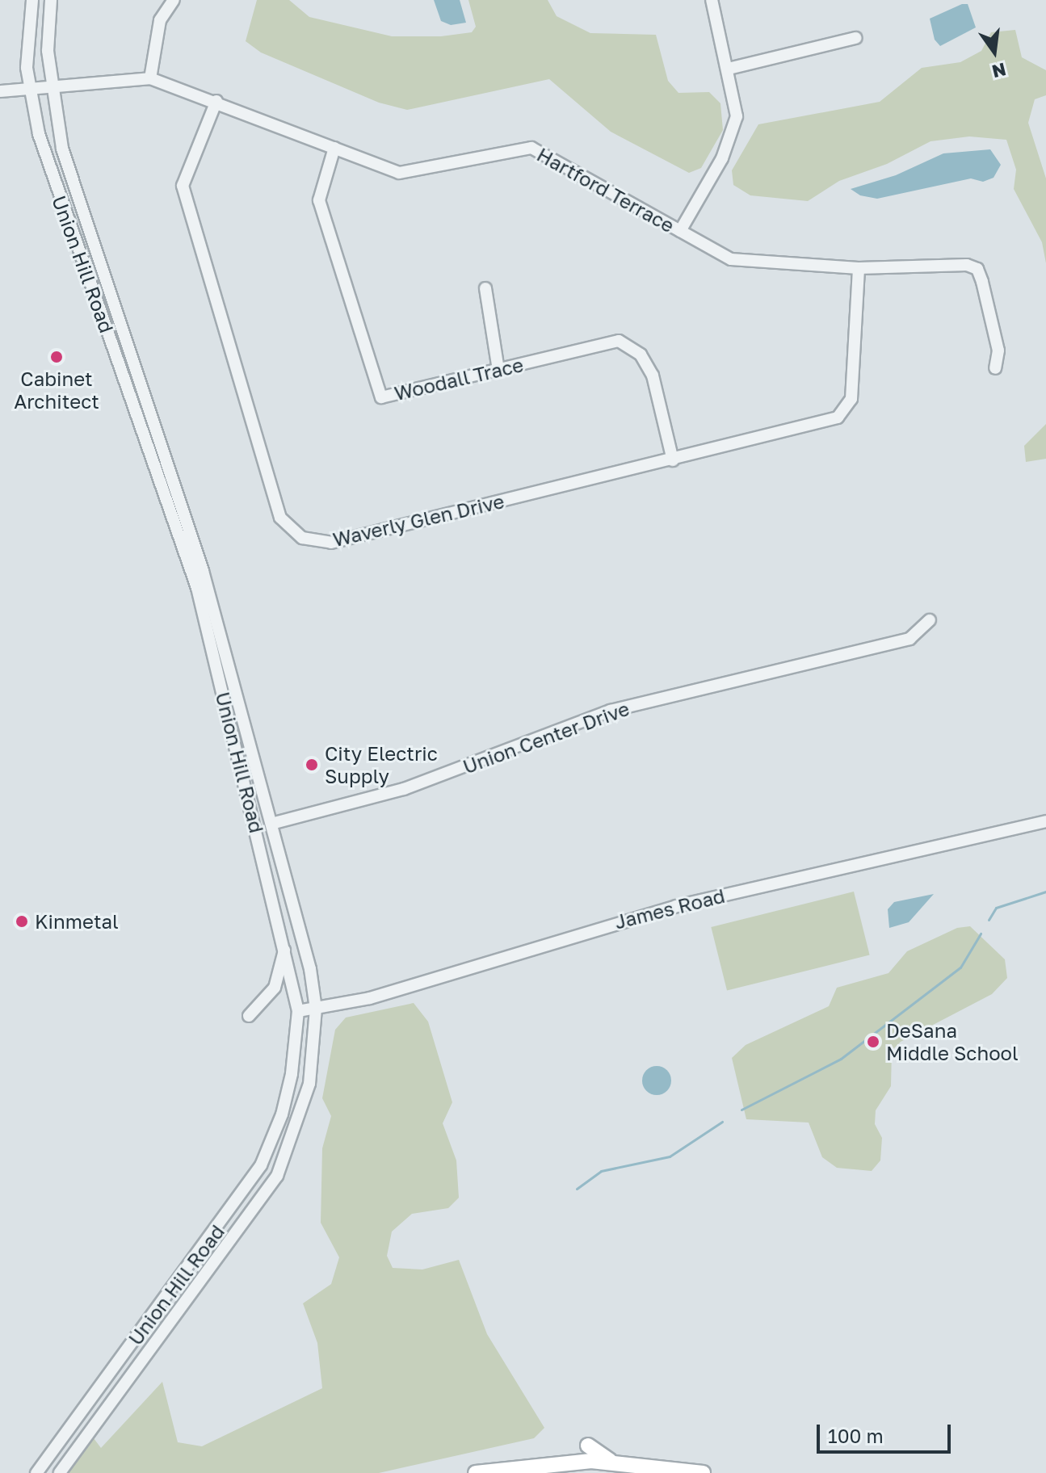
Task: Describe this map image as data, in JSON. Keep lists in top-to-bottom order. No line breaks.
{"streets":{"street":["Hartford Terrace","Union Hill Road","Woodall Trace","Waverly Glen Drive","Union Center Drive","James Road"]},"crossings":[["Hartford Terrace","Union Hill Road"],["Hartford Terrace","Woodall Trace"],["Hartford Terrace","Waverly Glen Drive"],["Union Hill Road","Union Center Drive"],["Union Hill Road","James Road"],["Woodall Trace","Waverly Glen Drive"]],"places":["Cabinet Architect","City Electric Supply","Kinmetal","DeSana Middle School"],"scale_bar":"100 m","north":"bottom"}
